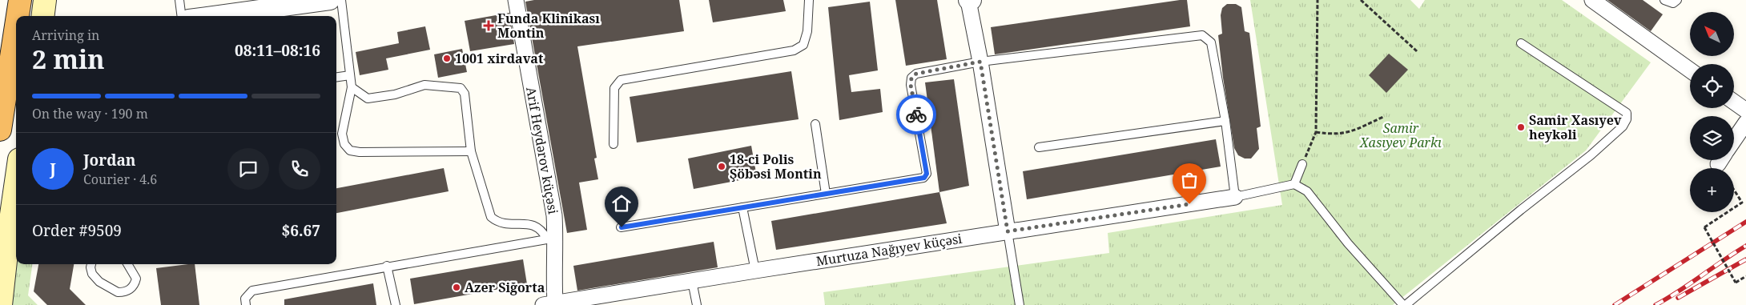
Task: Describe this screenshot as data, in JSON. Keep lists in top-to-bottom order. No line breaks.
{"streets":{"street":["Arif Heydərov küçəsi","Murtuza Nağıyev küçəsi"]},"crossings":[["Arif Heydərov küçəsi","Murtuza Nağıyev küçəsi"]],"parks":["Samir Xasıyev Parkı"],"places":{"health":["Funda Klinikası Montin"],"other":["1001 xirdavat","Samir Xasıyev heykəli","18-ci Polis Şöbəsi Montin","Azer Siğorta"]},"north":"top left","page":{"map_buttons":"+","heading":["2 min","Arriving in","08:11–08:16"],"panel":["Jordan","Courier · 4.6","Order #9509","$6.67"],"bar":"On the way · 190 m","round":"J"}}
